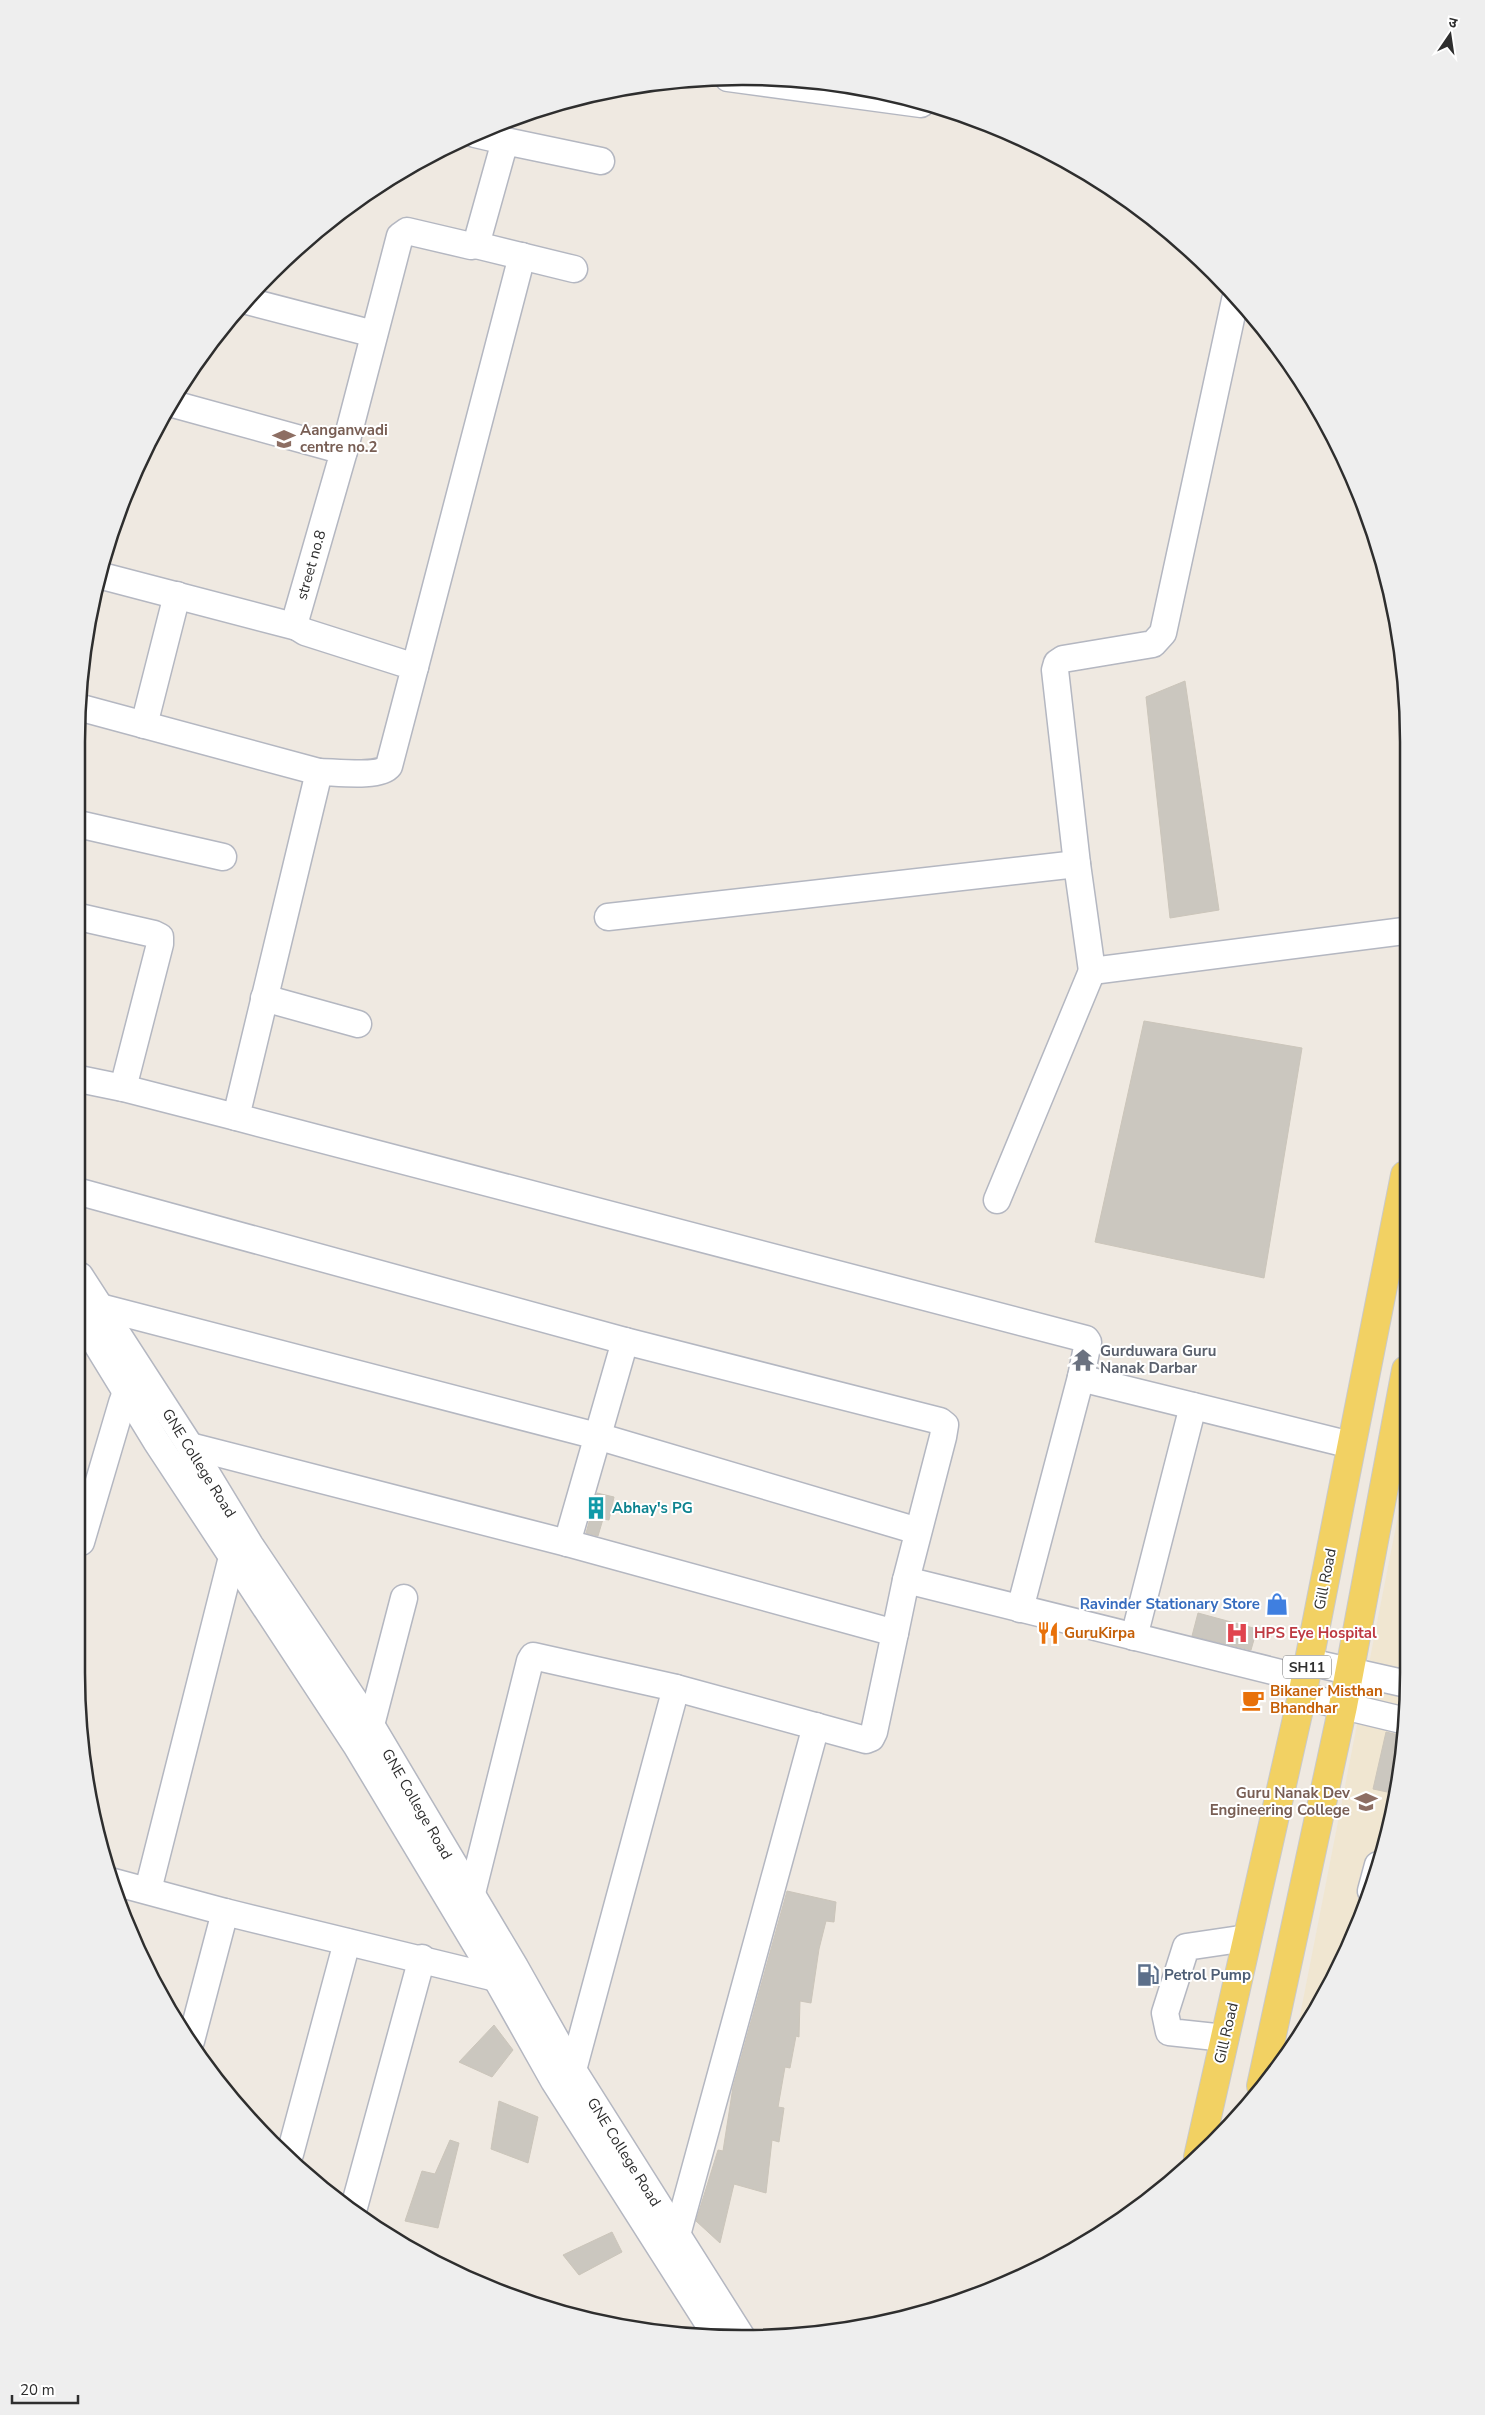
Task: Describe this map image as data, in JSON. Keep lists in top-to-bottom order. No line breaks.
{"streets":{"main road":["Gill Road","SH11"],"street":["street no.8","GNE College Road"]},"places":{"school or university":["Aanganwadi centre no.2","Guru Nanak Dev Engineering College"],"temple":["Gurduwara Guru Nanak Darbar"],"building":["Abhay's PG"],"shop":["Ravinder Stationary Store"],"restaurant":["GuruKirpa"],"hospital":["HPS Eye Hospital"],"cafe":["Bikaner Misthan Bhandhar"],"fuel station":["Petrol Pump"]},"scale_bar":"20 m","north":"top"}
